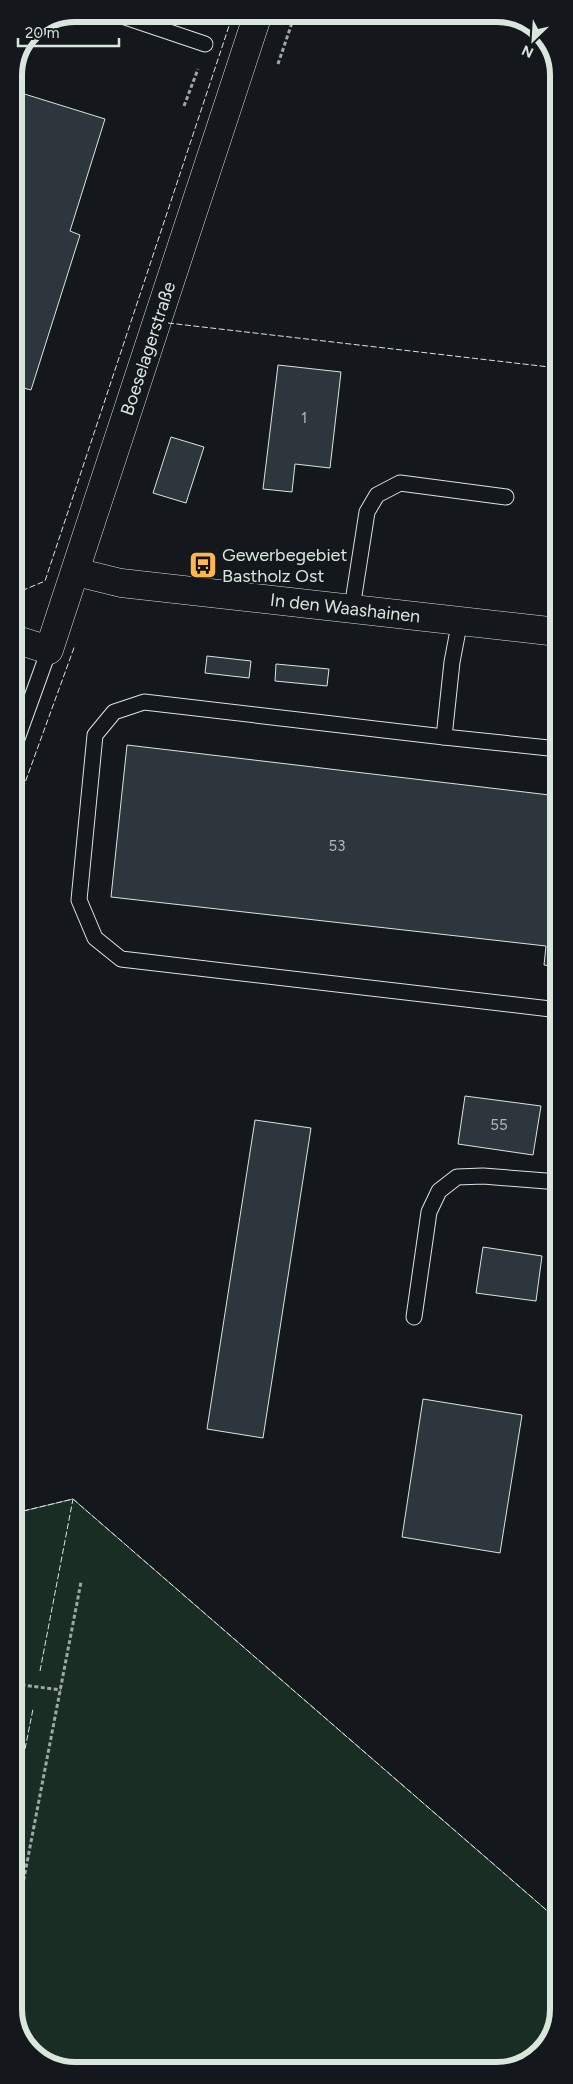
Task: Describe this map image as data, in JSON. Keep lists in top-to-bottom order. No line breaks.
{"streets":{"street":["Boeselagerstraße","In den Waashainen"]},"crossings":[["Boeselagerstraße","In den Waashainen"]],"places":{"bus stop":["Gewerbegebiet Bastholz Ost"]},"house_numbers":["1","53","55"],"scale_bar":"20 m","north":"bottom left"}
